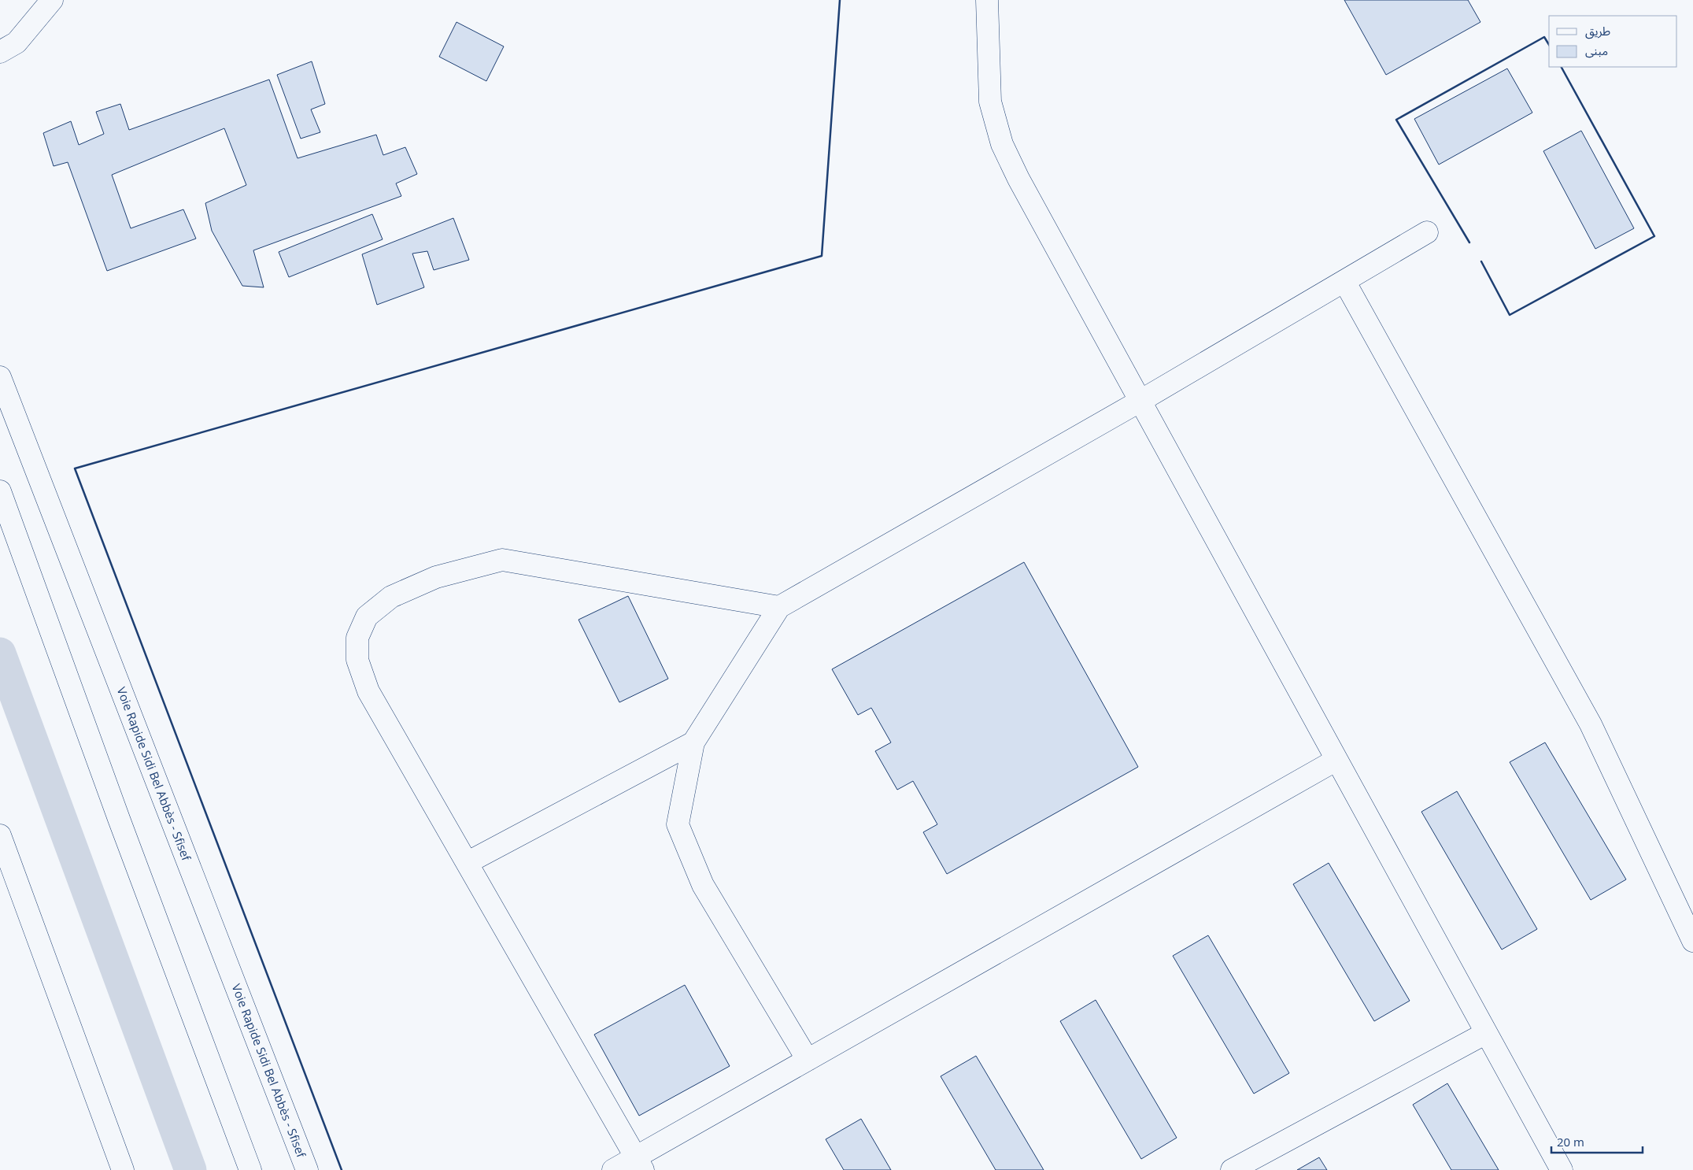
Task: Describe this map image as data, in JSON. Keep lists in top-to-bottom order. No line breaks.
{"streets":{"main road":["Voie Rapide Sidi Bel Abbès - Sfisef"]},"legend":["طريق","مبنى"],"scale_bar":"20 m"}
